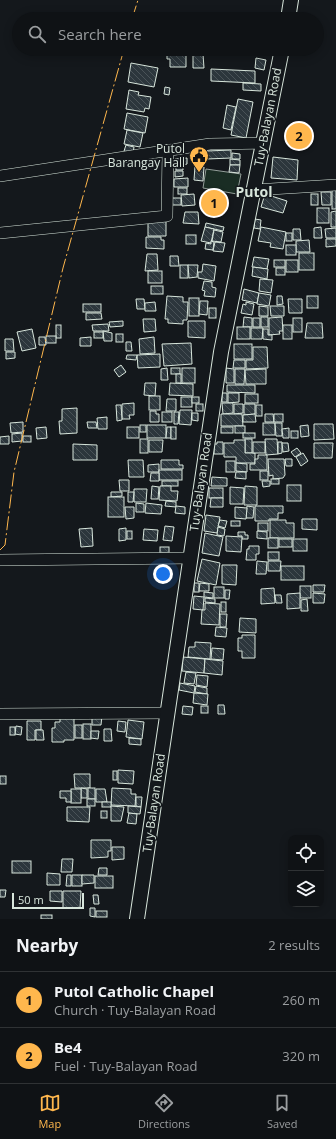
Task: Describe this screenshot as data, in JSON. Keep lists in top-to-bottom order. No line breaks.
{"streets":{"main road":["Tuy-Balayan Road"]},"districts":["Putol"],"places":{"public building":["Putol Barangay Hall"]},"scale_bar":"50 m","page":{"search":"Search here","pins":["2","1"],"scale":"50 m","heading":["Nearby","2 results"],"list":[{"mark":"1","name":"Putol Catholic Chapel","note":"Church · Tuy-Balayan Road","value":"260 m"},{"mark":"2","name":"Be4","note":"Fuel · Tuy-Balayan Road","value":"320 m"}],"nav":["Map","Directions","Saved"]}}
